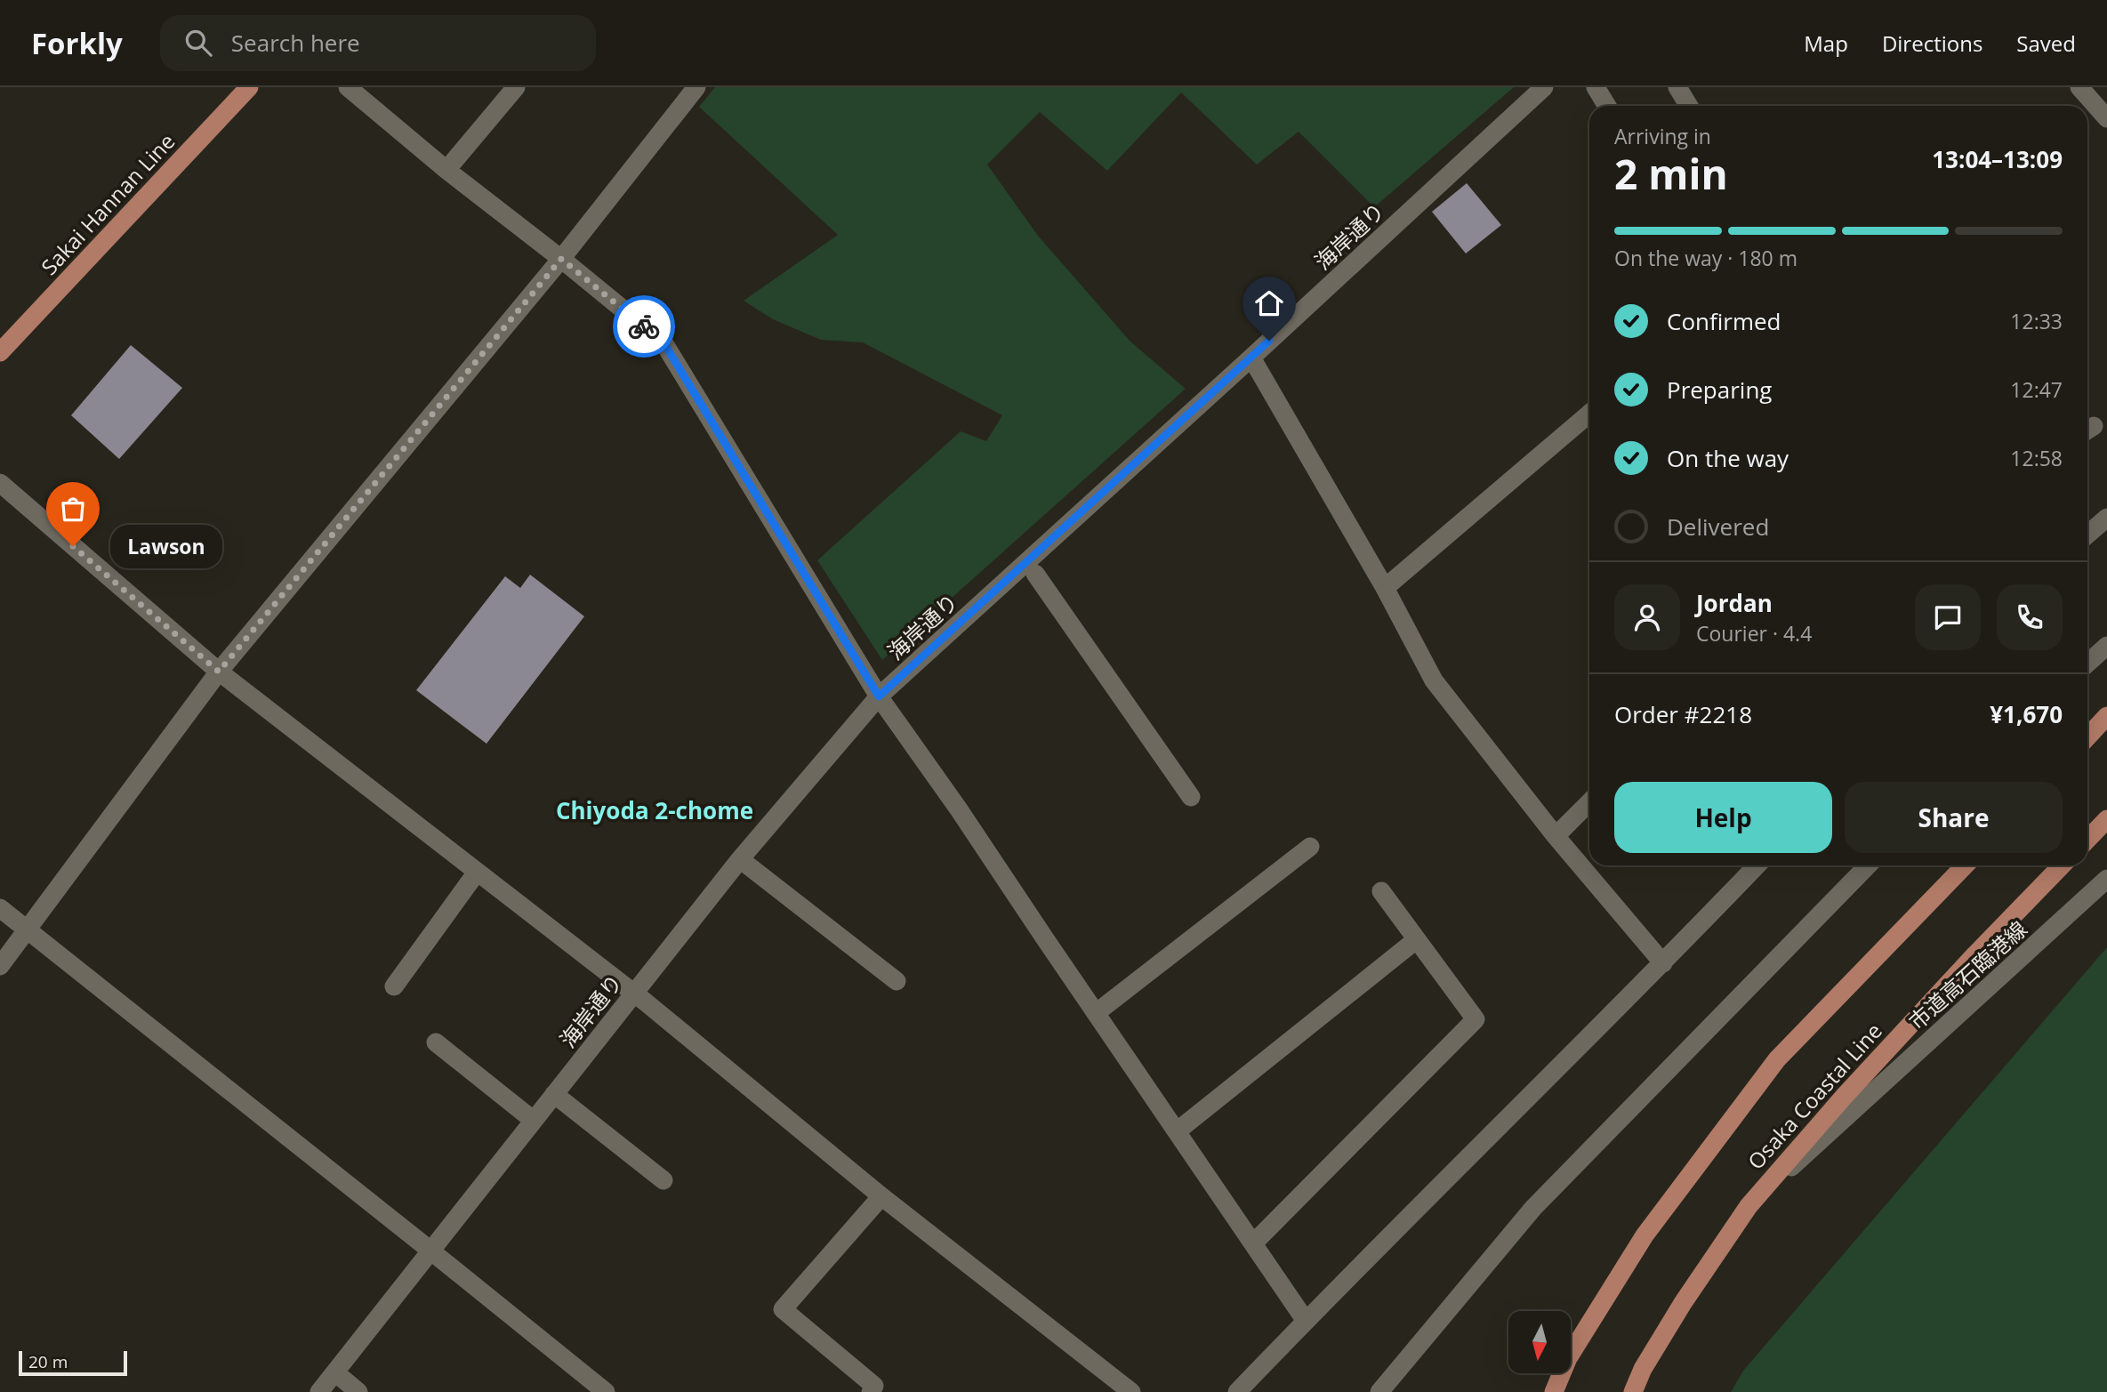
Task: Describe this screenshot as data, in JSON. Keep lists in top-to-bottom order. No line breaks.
{"streets":{"main road":["Sakai Hannan Line","Osaka Coastal Line"],"street":["海岸通り","市道高石臨港線"]},"crossings":[["市道高石臨港線","Osaka Coastal Line"]],"districts":["Chiyoda 2-chome"],"places":["Lawson"],"scale_bar":"20 m","north":"bottom","page":{"header":"Forkly","search":"Search here","nav":["Map","Directions","Saved"],"heading":["2 min","Arriving in","13:04–13:09"],"panel":["Jordan","Courier · 4.4","Order #2218","¥1,670"],"bar":"On the way · 180 m","list":[["Confirmed","12:33"],["Preparing","12:47"],["On the way","12:58"],"Delivered"],"bubble":"Lawson","buttons":["Help","Share"],"scale":"20 m"}}
